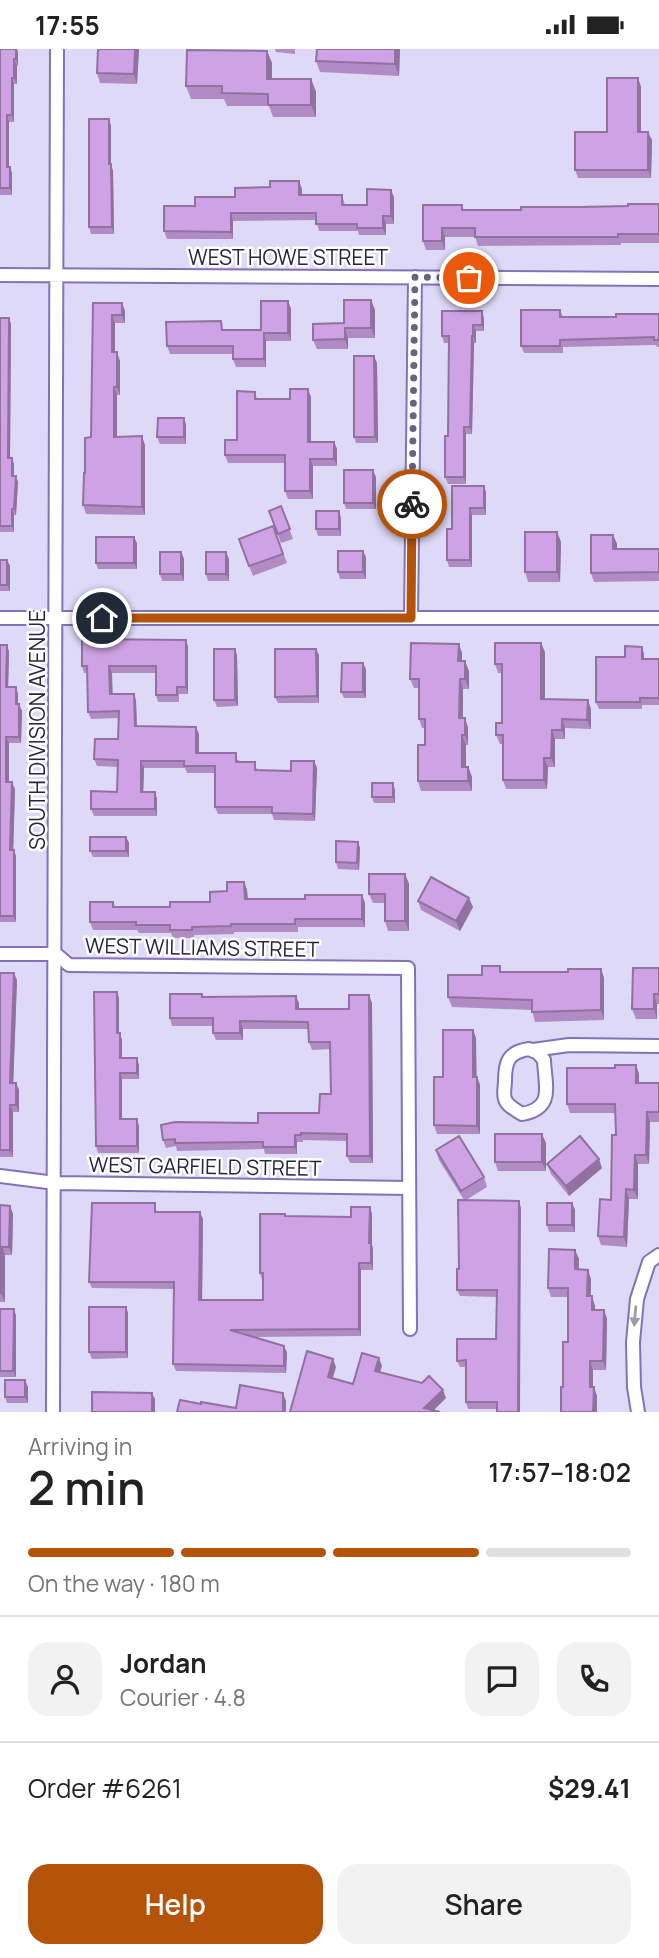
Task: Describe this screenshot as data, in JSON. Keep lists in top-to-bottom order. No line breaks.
{"streets":{"street":["WEST HOWE STREET","SOUTH DIVISION AVENUE","WEST WILLIAMS STREET","WEST GARFIELD STREET"]},"crossings":[["WEST HOWE STREET","SOUTH DIVISION AVENUE"],["SOUTH DIVISION AVENUE","WEST WILLIAMS STREET"],["SOUTH DIVISION AVENUE","WEST GARFIELD STREET"],["WEST WILLIAMS STREET","WEST GARFIELD STREET"]],"page":{"status":"17:55","heading":["2 min","Arriving in","17:57–18:02"],"panel":["Jordan","Courier · 4.8","Order #6261","$29.41"],"bar":"On the way · 180 m","buttons":["Help","Share"]}}
